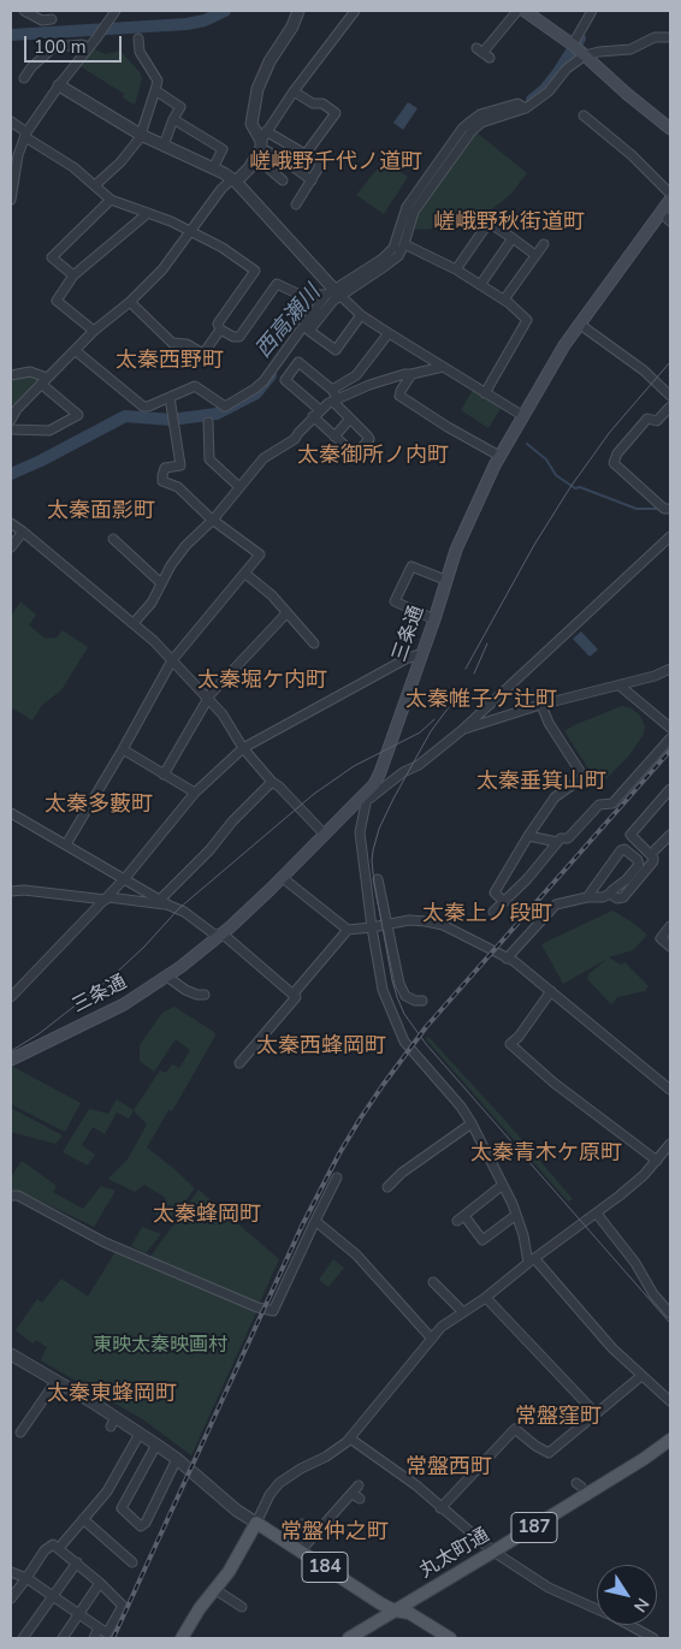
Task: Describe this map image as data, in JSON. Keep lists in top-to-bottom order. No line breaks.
{"streets":{"main road":["三条通","187","丸太町通","184"]},"crossings":[["丸太町通","184"]],"districts":["嵯峨野千代ノ道町","嵯峨野秋街道町","太秦西野町","太秦御所ノ内町","太秦面影町","太秦堀ケ内町","太秦帷子ケ辻町","太秦垂箕山町","太秦多藪町","太秦上ノ段町","太秦西蜂岡町","太秦青木ケ原町","太秦蜂岡町","太秦東蜂岡町","常盤窪町","常盤西町","常盤仲之町"],"water":["西高瀬川"],"parks":["東映太秦映画村"],"scale_bar":"100 m","north":"bottom right"}
